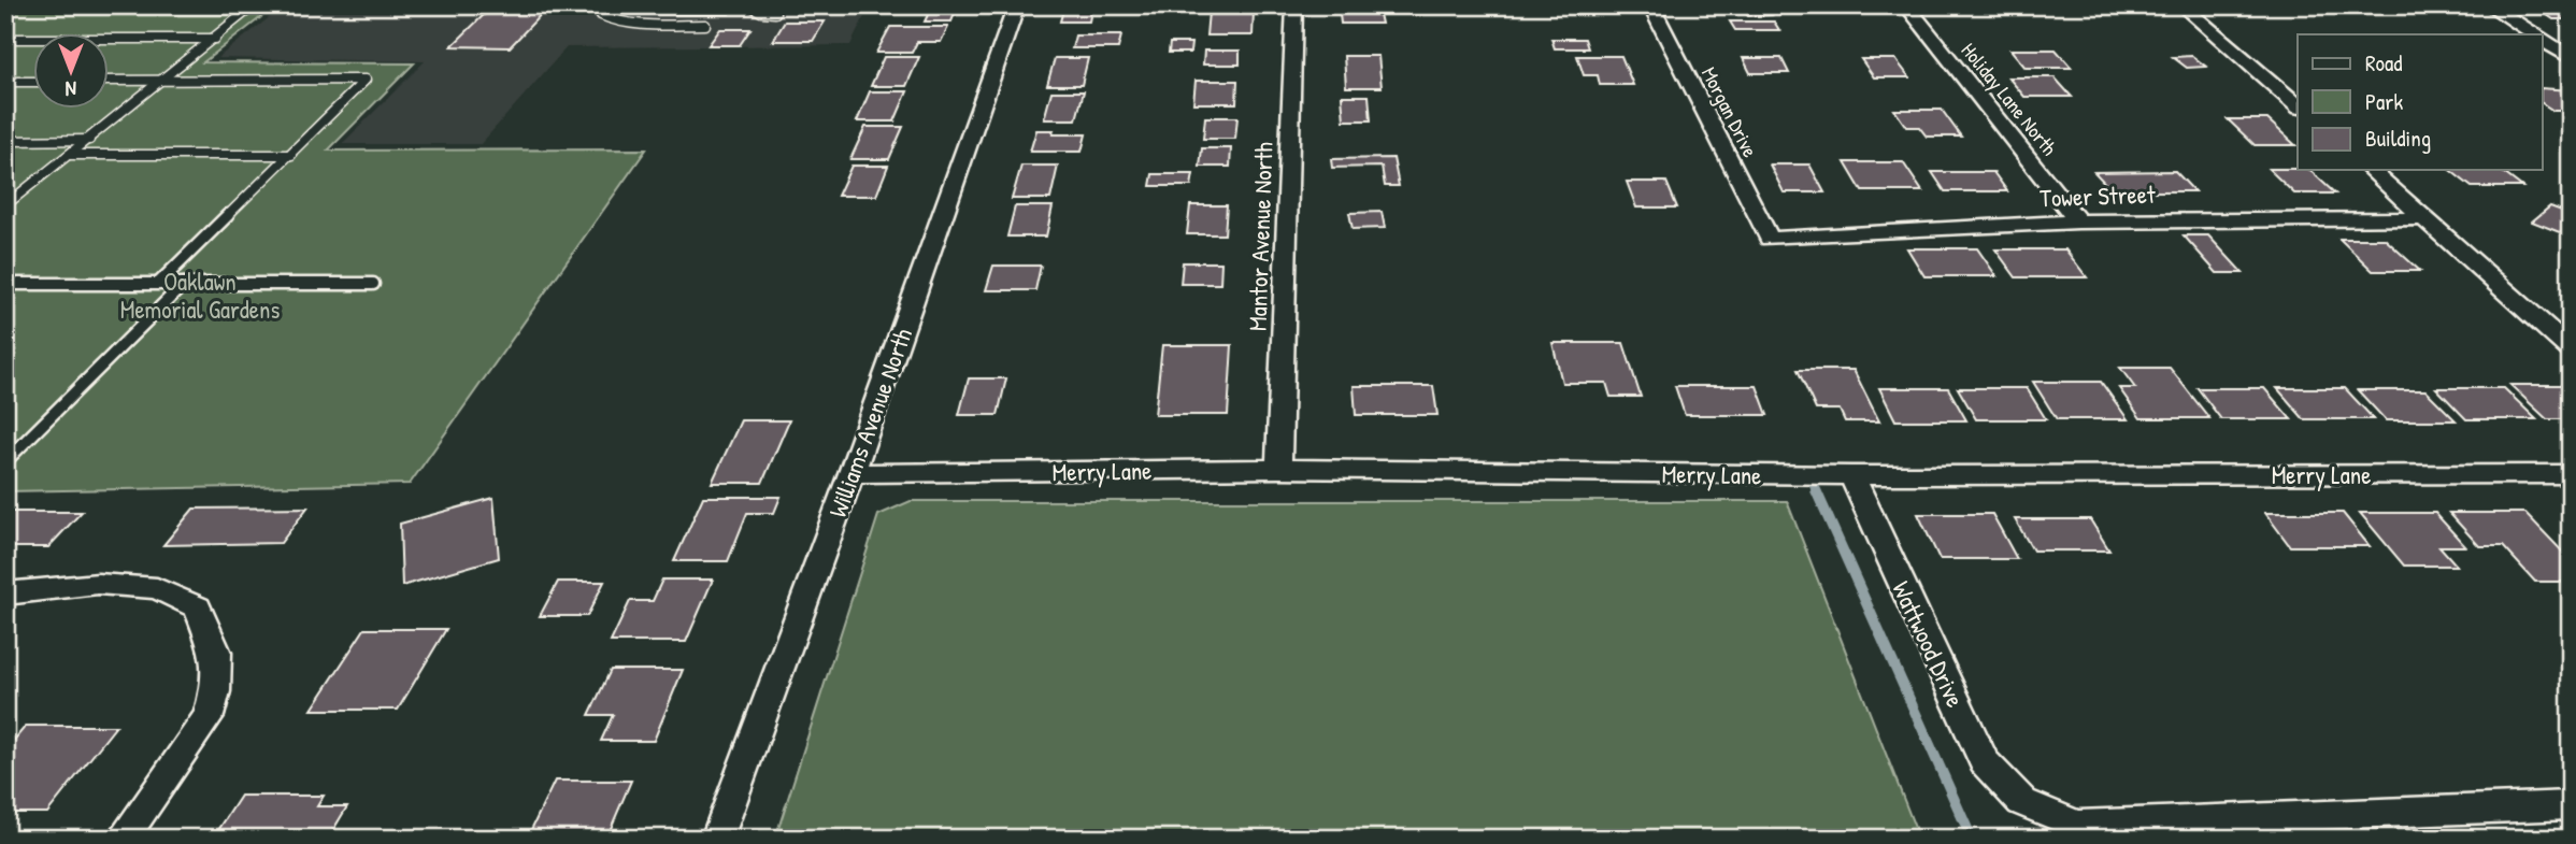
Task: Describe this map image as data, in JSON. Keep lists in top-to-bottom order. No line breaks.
{"streets":{"street":["Holiday Lane North","Morgan Drive","Tower Street","Mantor Avenue North","Williams Avenue North","Merry Lane","Wattwood Drive"]},"crossings":[["Holiday Lane North","Tower Street"],["Morgan Drive","Tower Street"],["Mantor Avenue North","Merry Lane"],["Williams Avenue North","Merry Lane"],["Merry Lane","Wattwood Drive"]],"parks":["Oaklawn Memorial Gardens"],"legend":["Road","Park","Building"],"north":"bottom"}
